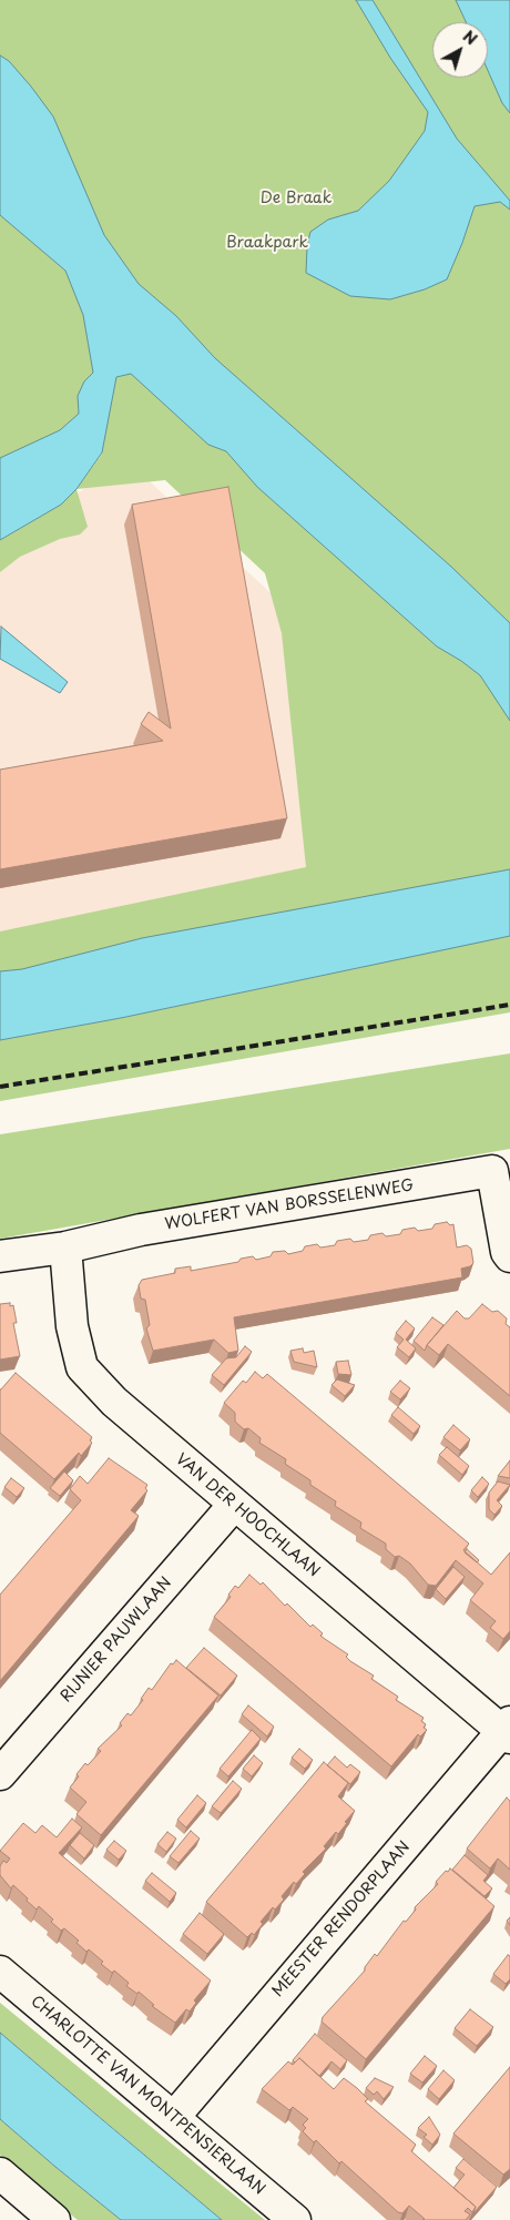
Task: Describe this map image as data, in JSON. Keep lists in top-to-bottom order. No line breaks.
{"streets":{"street":["WOLFERT VAN BORSSELENWEG","VAN DER HOOCHLAAN","RIJNIER PAUWLAAN","MEESTER RENDORPLAAN","CHARLOTTE VAN MONTPENSIERLAAN"]},"crossings":[["WOLFERT VAN BORSSELENWEG","VAN DER HOOCHLAAN"],["VAN DER HOOCHLAAN","RIJNIER PAUWLAAN"],["VAN DER HOOCHLAAN","MEESTER RENDORPLAAN"],["MEESTER RENDORPLAAN","CHARLOTTE VAN MONTPENSIERLAAN"]],"parks":["De Braak","Braakpark"],"north":"top right"}
